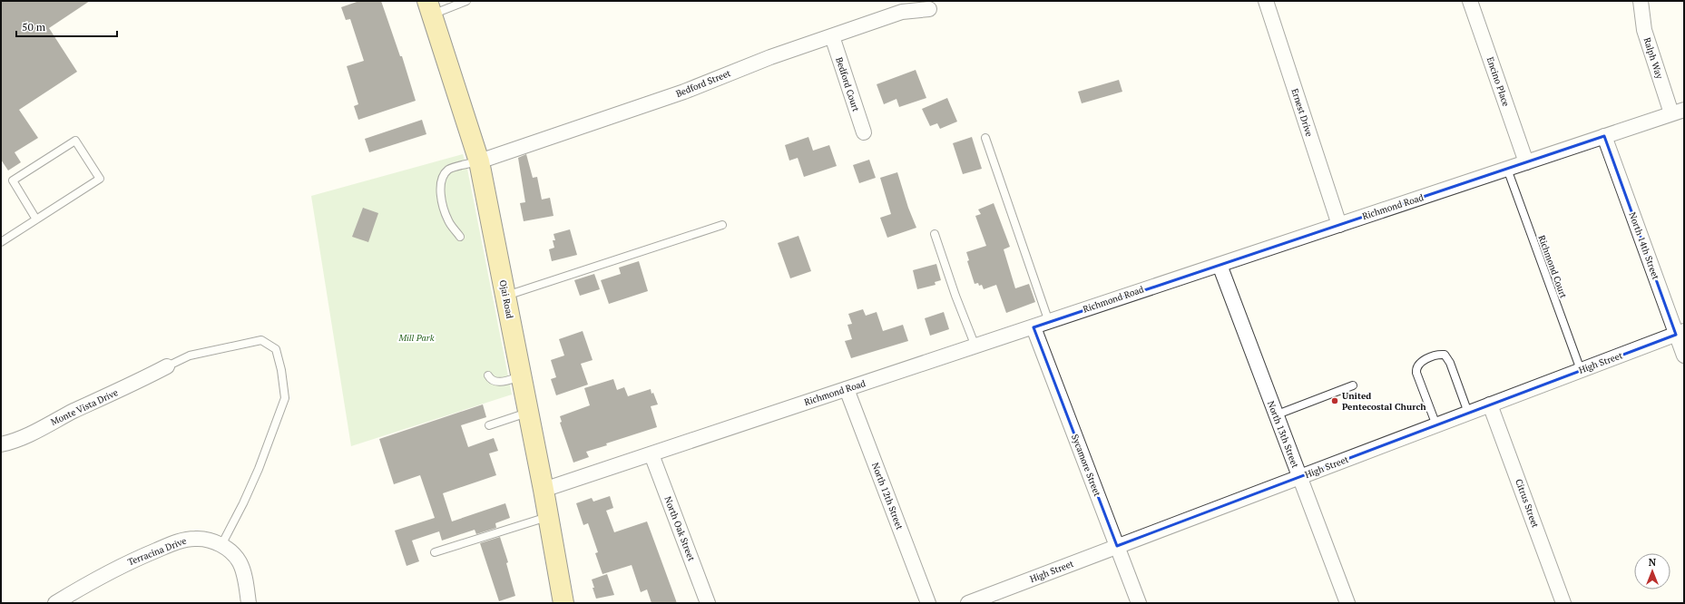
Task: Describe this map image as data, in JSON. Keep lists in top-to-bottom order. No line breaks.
{"streets":{"main road":["Ojai Road"],"street":["Ralph Way","Encino Place","Bedford Street","Bedford Court","Ernest Drive","Richmond Road","North 14th Street","High Street","Monte Vista Drive","North 13th Street","Sycamore Street","North 12th Street","Citrus Street","North Oak Street","Terracina Drive"],"lane":["Richmond Court"]},"crossings":[["Ralph Way","Richmond Road"],["Encino Place","Richmond Road"],["Bedford Street","Bedford Court"],["Bedford Street","Ojai Road"],["Ernest Drive","Richmond Road"],["Richmond Road","North 14th Street"],["Richmond Road","Richmond Court"],["Richmond Road","Ojai Road"],["Richmond Road","North 13th Street"],["Richmond Road","Sycamore Street"],["Richmond Road","North 12th Street"],["Richmond Road","North Oak Street"],["North 14th Street","High Street"],["Richmond Court","High Street"],["High Street","North 13th Street"],["High Street","Sycamore Street"],["High Street","Citrus Street"]],"parks":["Mill Park"],"places":["United Pentecostal Church"],"scale_bar":"50 m","north":"top"}
